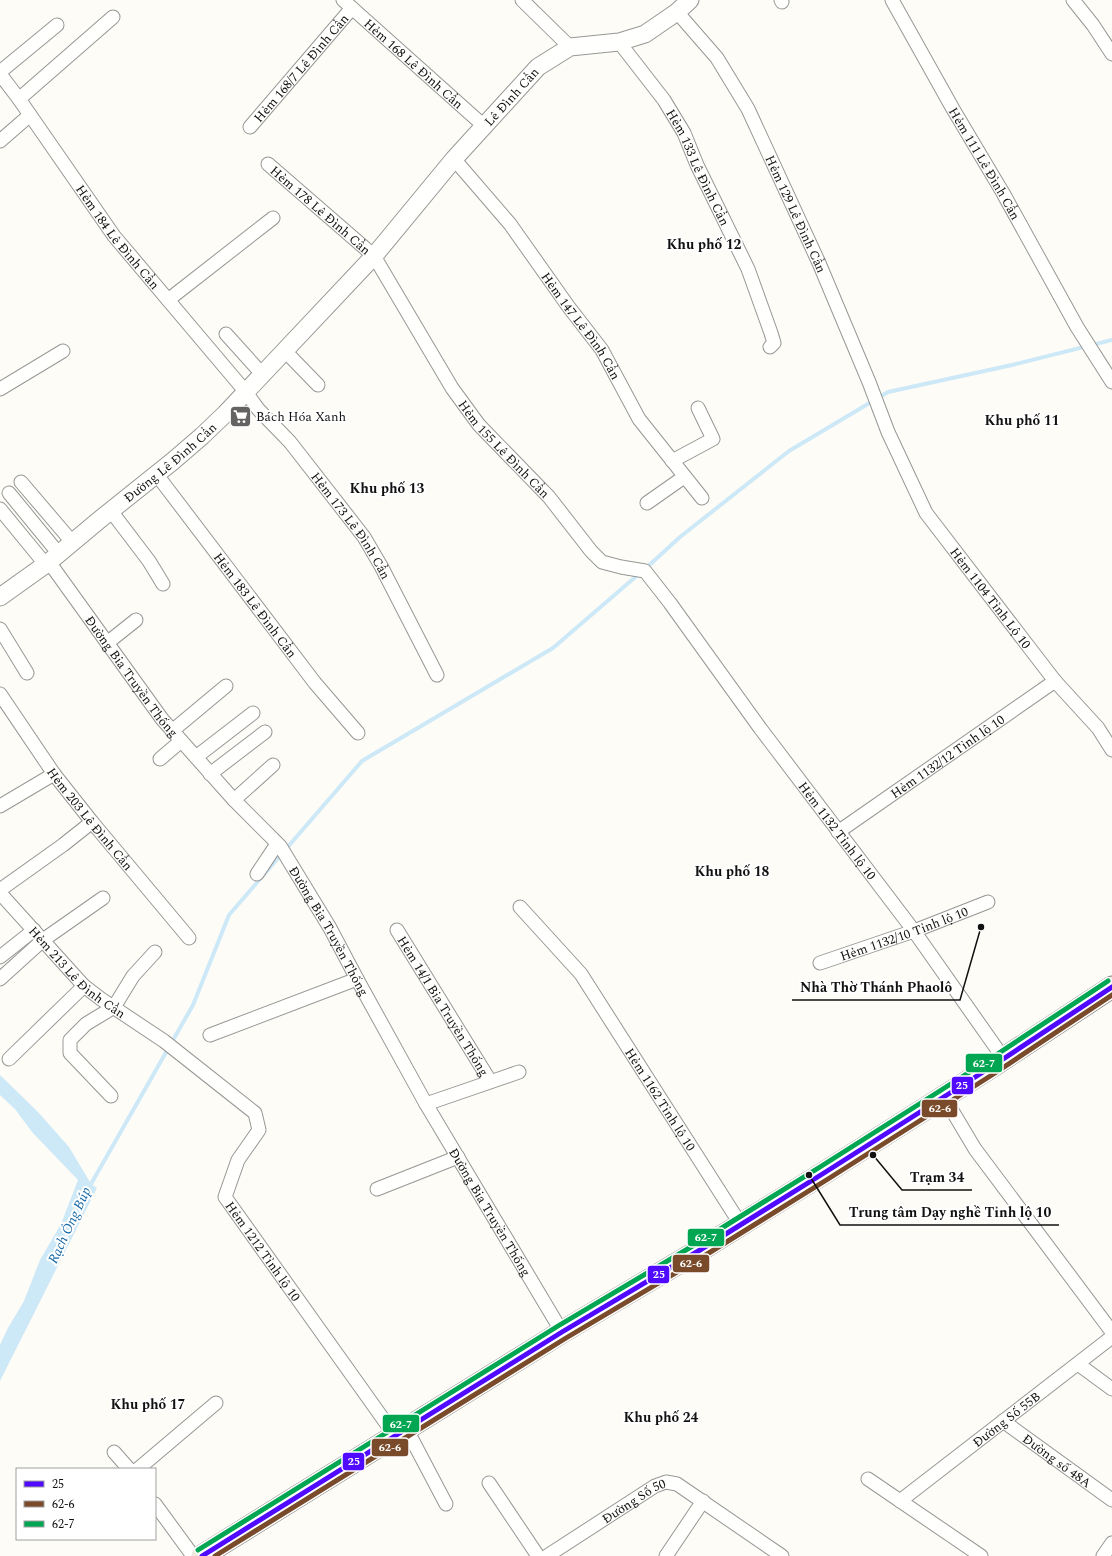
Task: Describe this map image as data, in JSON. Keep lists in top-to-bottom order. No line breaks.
{"streets":{"street":["Hẻm 168 Lê Đình Cẩn","Hẻm 168/7 Lê Đình Cẩn","Lê Đình Cẩn","Hẻm 111 Lê Đình Cẩn","Hẻm 133 Lê Đình Cẩn","Hẻm 178 Lê Đình Cẩn","Hẻm 129 Lê Đình Cẩn","Hẻm 184 Lê Đình Cẩn","Hẻm 147 Lê Đình Cẩn","Hẻm 155 Lê Đình Cẩn","Đường Lê Đình Cẩn","Hẻm 173 Lê Đình Cẩn","Hẻm 1104 Tỉnh Lộ 10","Hẻm 183 Lê Đình Cẩn","Đường Bia Truyền Thống","Hẻm 1132/12 Tỉnh lộ 10","Hẻm 203 Lê Đình Cẩn","Hẻm 1132 Tỉnh lộ 10","Hẻm 1132/10 Tỉnh lộ 10","Hẻm 213 Lê Đình Cẩn","Hẻm 14/1 Bia Truyền Thống","Hẻm 1162 Tỉnh lộ 10","Hẻm 1212 Tỉnh lộ 10","Đường Số 55B","Đường số 48A","Đường Số 50"]},"crossings":[["Hẻm 168 Lê Đình Cẩn","Hẻm 168/7 Lê Đình Cẩn"],["Hẻm 168 Lê Đình Cẩn","Lê Đình Cẩn"],["Lê Đình Cẩn","Hẻm 133 Lê Đình Cẩn"],["Lê Đình Cẩn","Hẻm 178 Lê Đình Cẩn"],["Lê Đình Cẩn","Hẻm 129 Lê Đình Cẩn"],["Lê Đình Cẩn","Hẻm 147 Lê Đình Cẩn"],["Lê Đình Cẩn","Hẻm 155 Lê Đình Cẩn"],["Lê Đình Cẩn","Đường Lê Đình Cẩn"],["Hẻm 178 Lê Đình Cẩn","Hẻm 155 Lê Đình Cẩn"],["Hẻm 178 Lê Đình Cẩn","Đường Lê Đình Cẩn"],["Hẻm 129 Lê Đình Cẩn","Hẻm 1104 Tỉnh Lộ 10"],["Hẻm 184 Lê Đình Cẩn","Đường Lê Đình Cẩn"],["Hẻm 184 Lê Đình Cẩn","Hẻm 173 Lê Đình Cẩn"],["Hẻm 155 Lê Đình Cẩn","Đường Lê Đình Cẩn"],["Hẻm 155 Lê Đình Cẩn","Hẻm 1132 Tỉnh lộ 10"],["Đường Lê Đình Cẩn","Hẻm 173 Lê Đình Cẩn"],["Đường Lê Đình Cẩn","Hẻm 183 Lê Đình Cẩn"],["Đường Lê Đình Cẩn","Đường Bia Truyền Thống"],["Hẻm 1104 Tỉnh Lộ 10","Hẻm 1132/12 Tỉnh lộ 10"],["Hẻm 1132/12 Tỉnh lộ 10","Hẻm 1132 Tỉnh lộ 10"],["Hẻm 1132 Tỉnh lộ 10","Hẻm 1132/10 Tỉnh lộ 10"],["Hẻm 213 Lê Đình Cẩn","Hẻm 1212 Tỉnh lộ 10"],["Đường Số 55B","Đường số 48A"]],"districts":["Khu phố 12","Khu phố 11","Khu phố 13","Khu phố 18","Khu phố 17","Khu phố 24"],"water":["Rạch Ông Búp"],"places":{"supermarket":["Bách Hóa Xanh"],"other":["Nhà Thờ Thánh Phaolô","Trạm 34","Trung tâm Dạy nghề Tỉnh lộ 10"]},"lines":["transit line 62-7","transit line 25","transit line 62-6"],"legend":["25","62-6","62-7"]}
